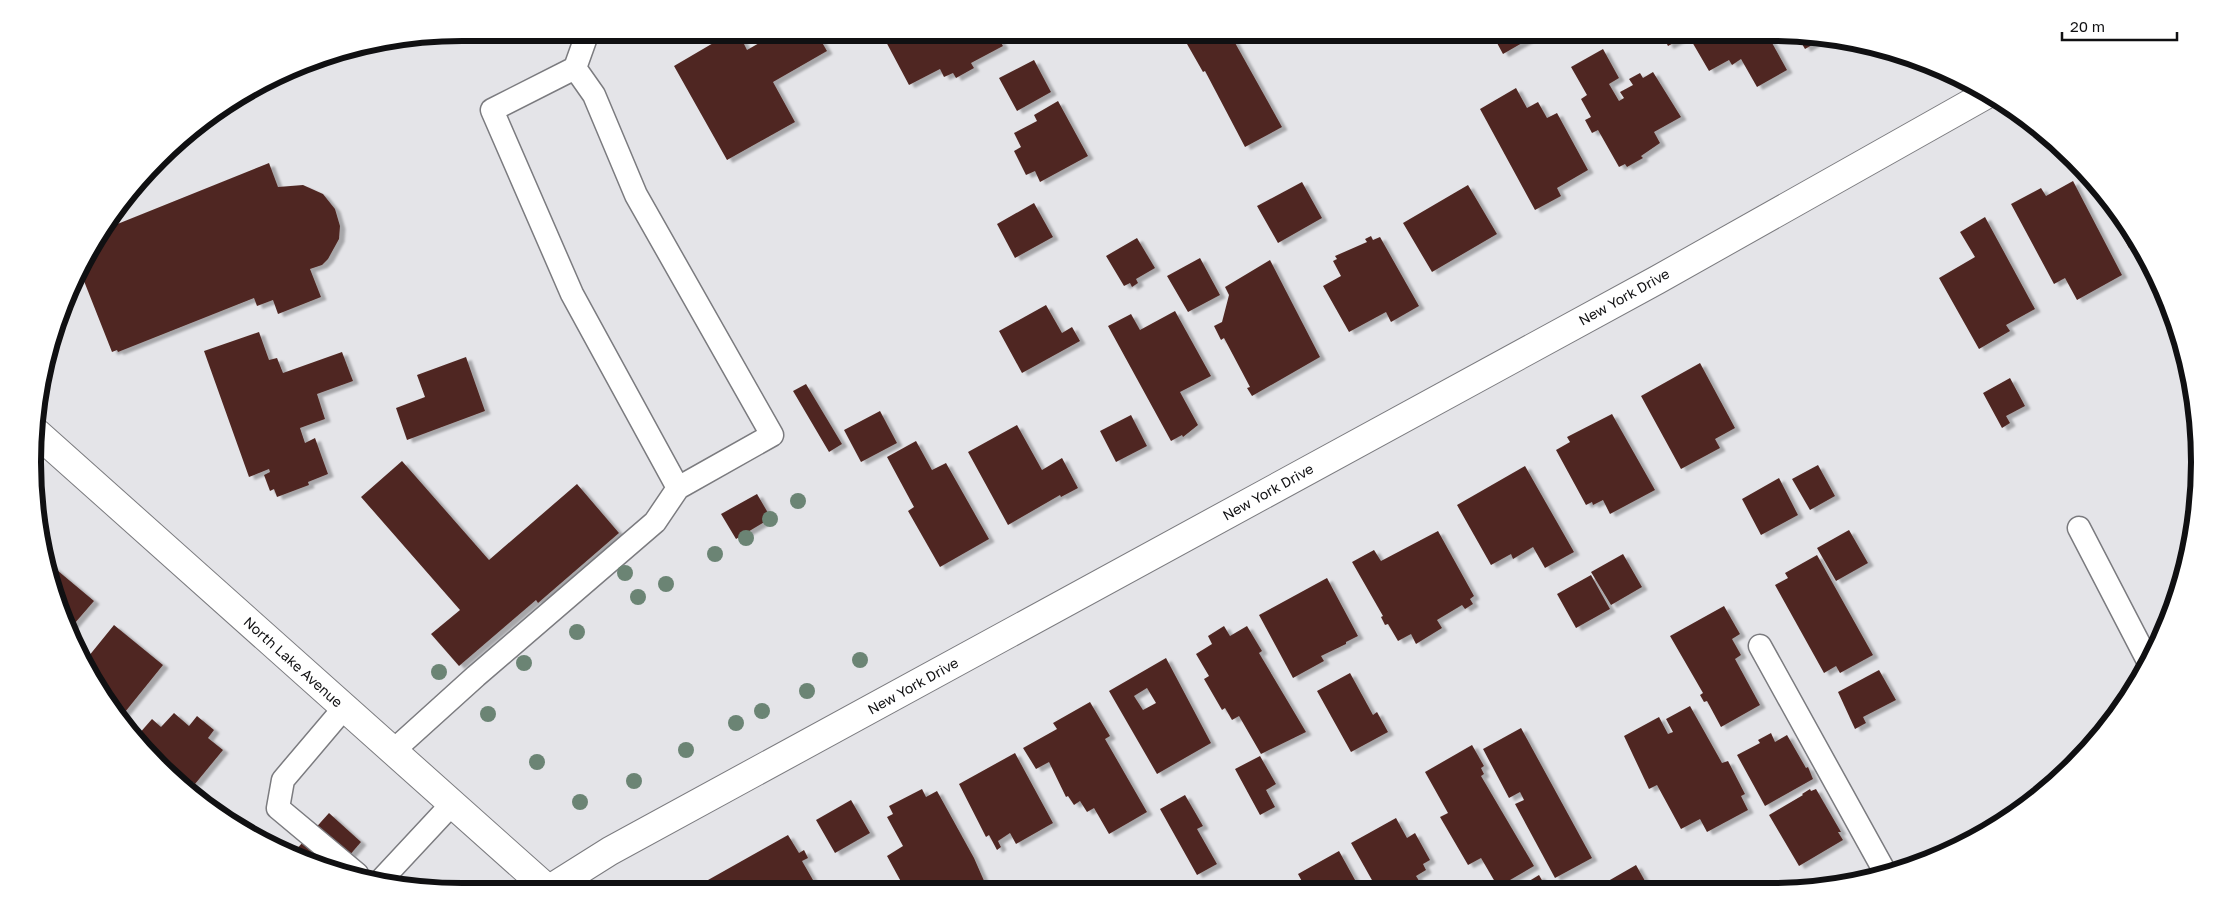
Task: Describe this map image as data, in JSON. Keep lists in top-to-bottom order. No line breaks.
{"streets":{"street":["New York Drive","North Lake Avenue"]},"scale_bar":"20 m"}
